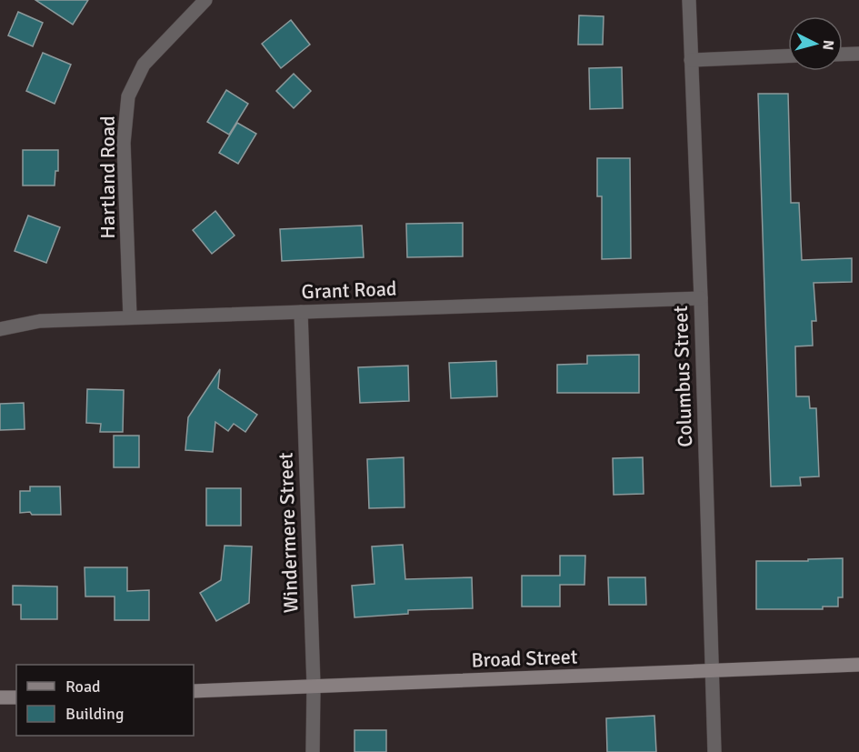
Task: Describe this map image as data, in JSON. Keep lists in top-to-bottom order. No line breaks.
{"streets":{"street":["Hartland Road","Grant Road","Columbus Street","Windermere Street","Broad Street"]},"crossings":[["Hartland Road","Grant Road"],["Grant Road","Columbus Street"],["Grant Road","Windermere Street"],["Columbus Street","Broad Street"],["Windermere Street","Broad Street"]],"legend":["Road","Building"],"north":"right"}
